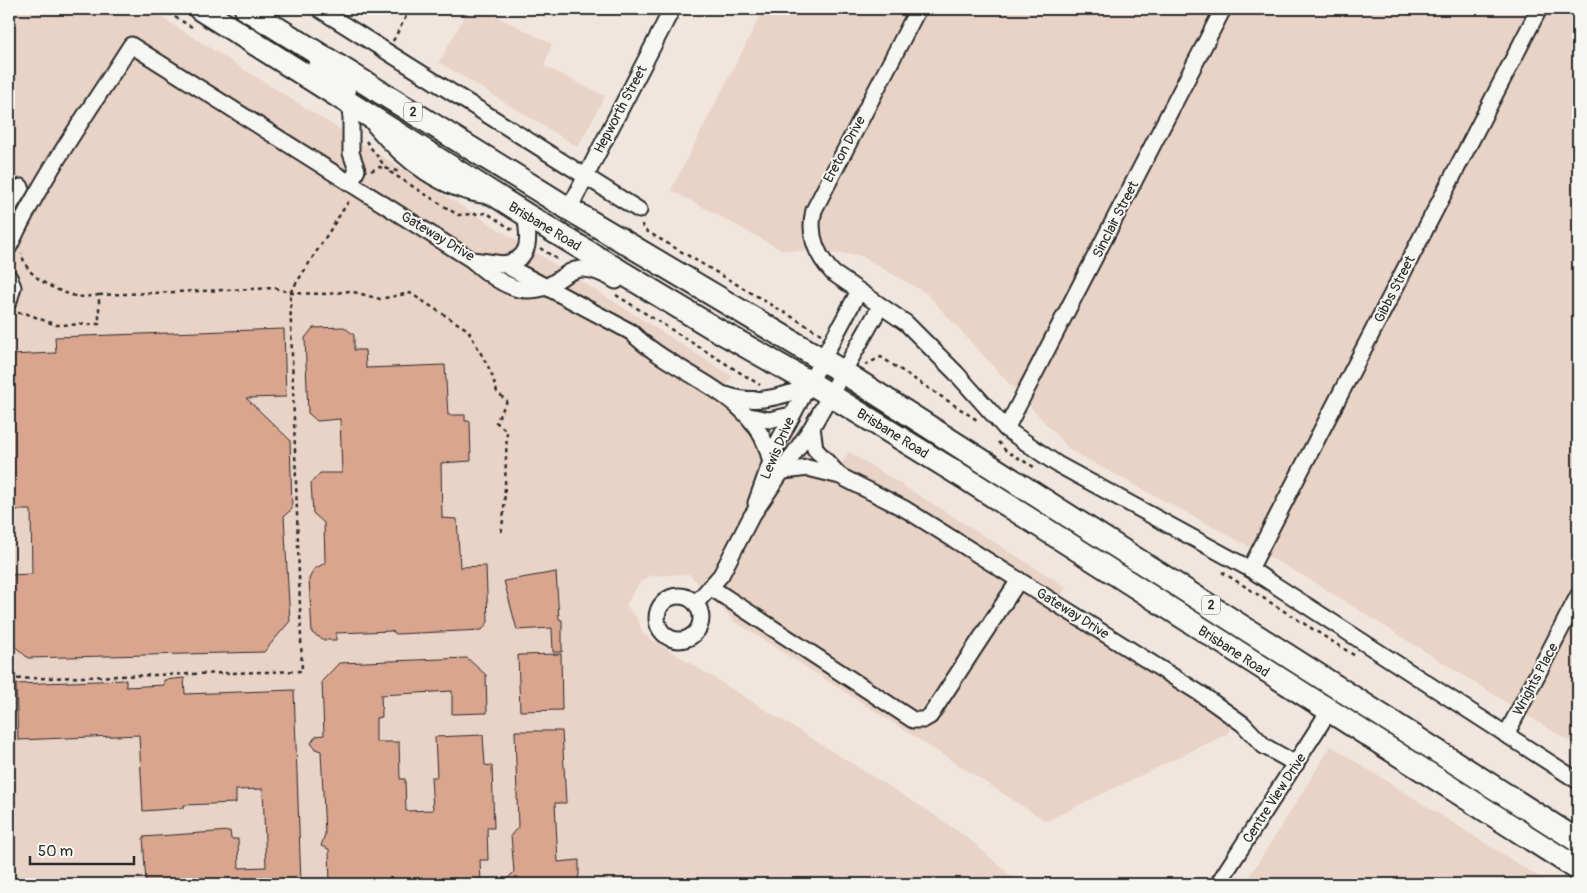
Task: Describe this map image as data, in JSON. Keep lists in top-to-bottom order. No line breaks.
{"streets":{"highway":["2","Brisbane Road"],"street":["Hepworth Street","Ereton Drive","Sinclair Street","Gateway Drive","Gibbs Street","Lewis Drive","Wrights Place","Centre View Drive"]},"crossings":[["Hepworth Street","Brisbane Road"],["Brisbane Road","Lewis Drive"],["Brisbane Road","Centre View Drive"],["Gateway Drive","Lewis Drive"],["Gateway Drive","Centre View Drive"]],"scale_bar":"50 m"}
